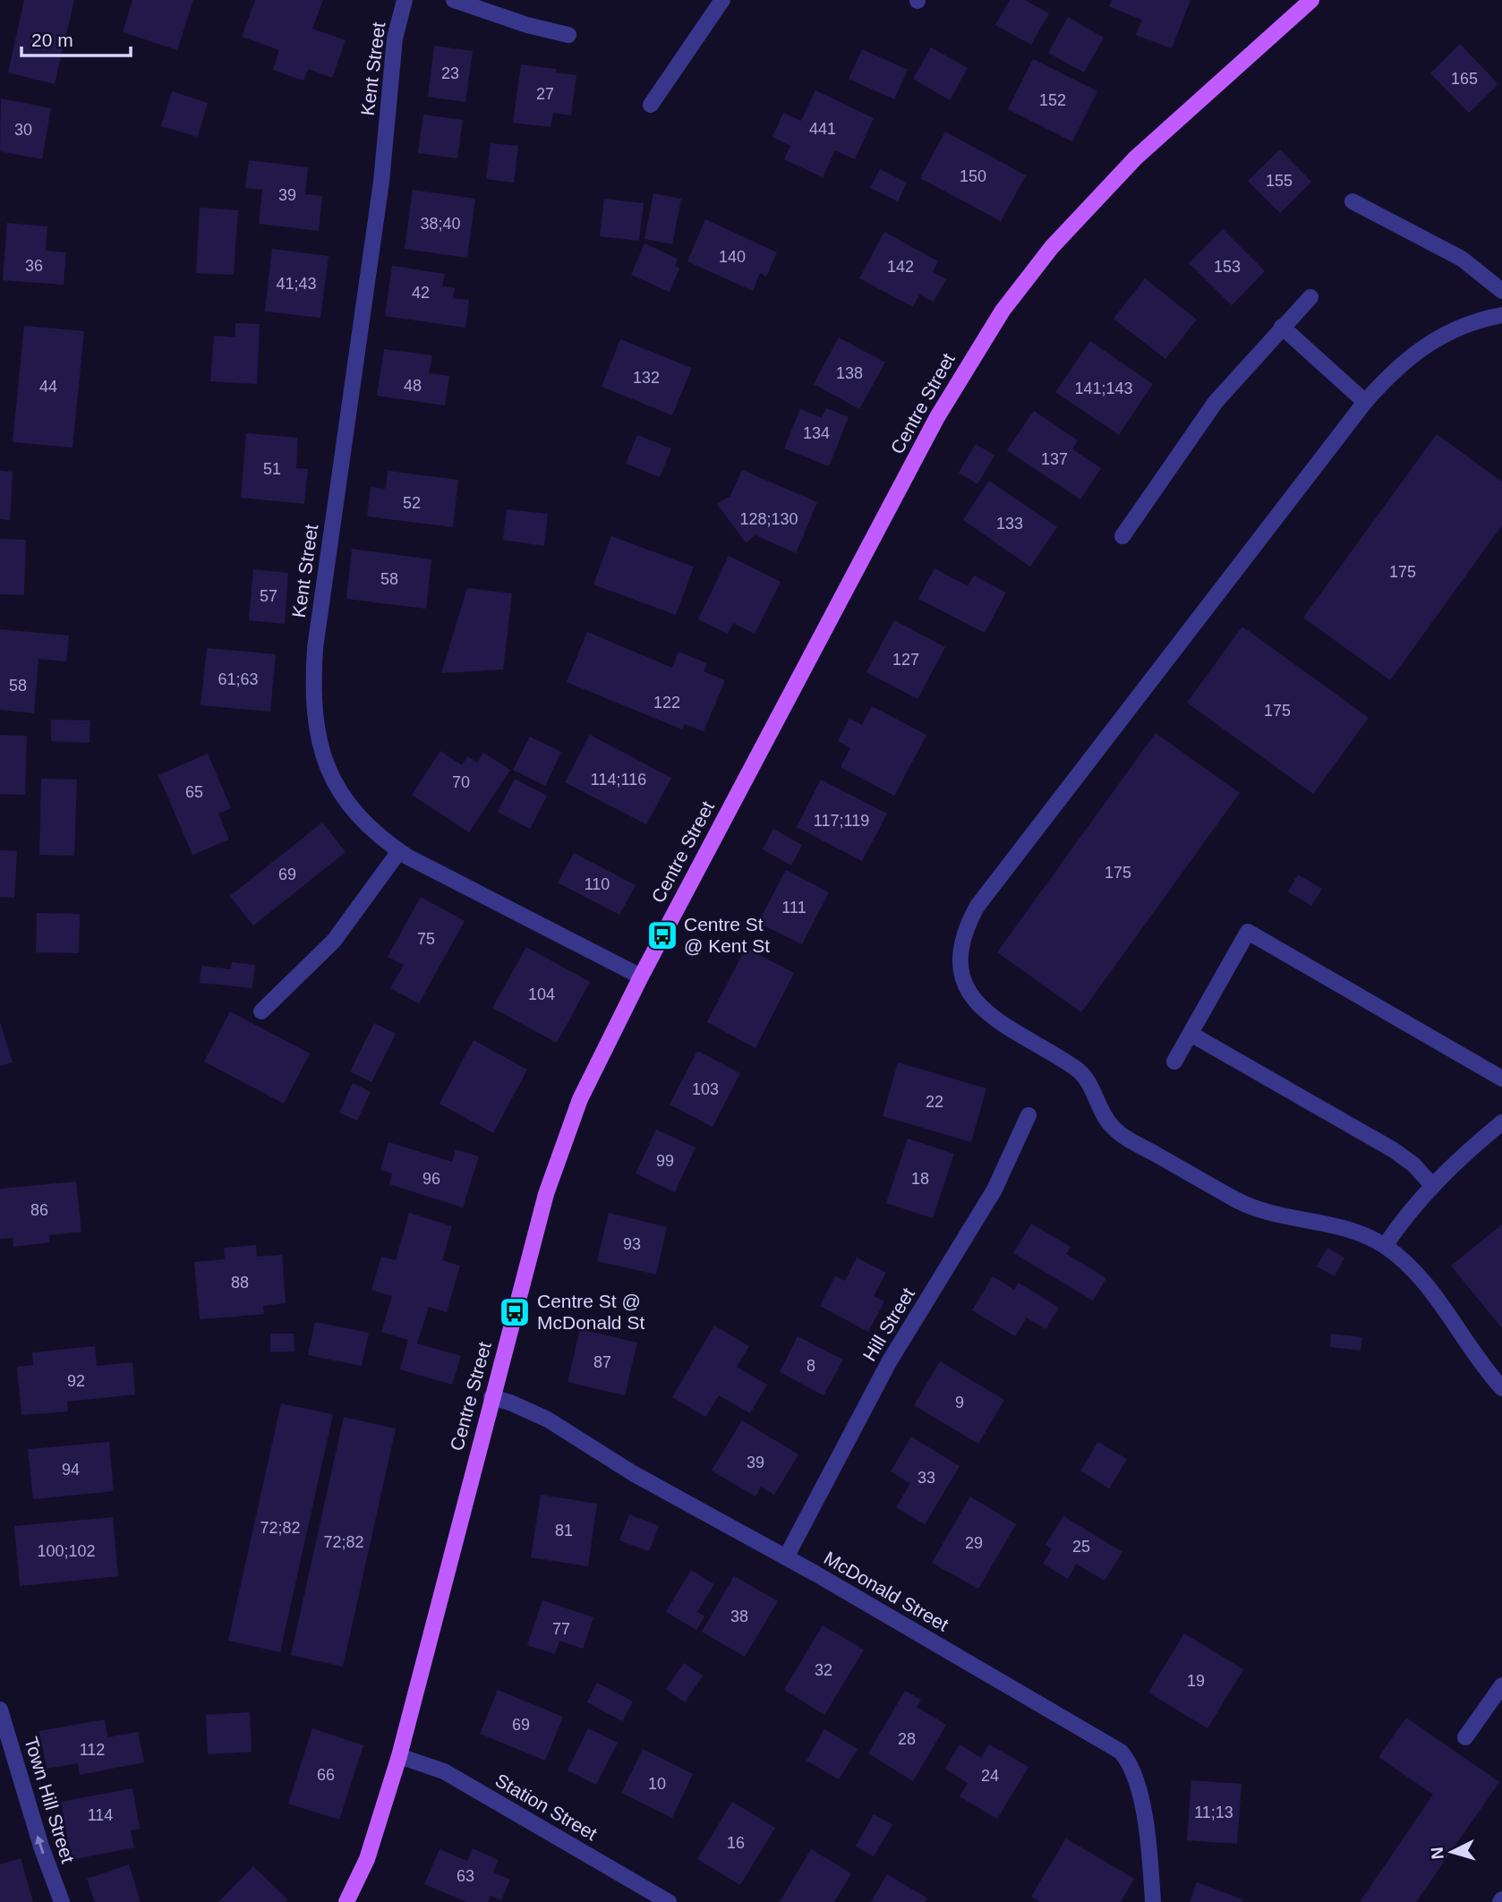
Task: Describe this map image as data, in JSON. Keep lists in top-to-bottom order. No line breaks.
{"streets":{"main road":["Centre Street"],"street":["Kent Street","Hill Street","McDonald Street","Town Hill Street","Station Street"]},"crossings":[["Kent Street","Centre Street"],["Centre Street","McDonald Street"],["Centre Street","Station Street"],["Hill Street","McDonald Street"]],"one_way":["Town Hill Street"],"places":{"bus stop":["Centre St @ Kent St","Centre St @ McDonald St"]},"house_numbers":["23","165","27","152","441","30","150","155","39","38;40","140","36","142","153","41;43","42","138","132","48","44","141;143","134","137","51","52","128;130","133","175","58","57","127","61;63","58","122","175","114;116","70","65","117;119","175","69","110","111","75","104","103","22","99","96","18","86","93","88","87","8","92","9","39","94","33","72;82","81","72;82","29","25","100;102","38","77","32","19","69","28","112","66","24","10","11;13","114","16","63"],"scale_bar":"20 m","north":"left"}
